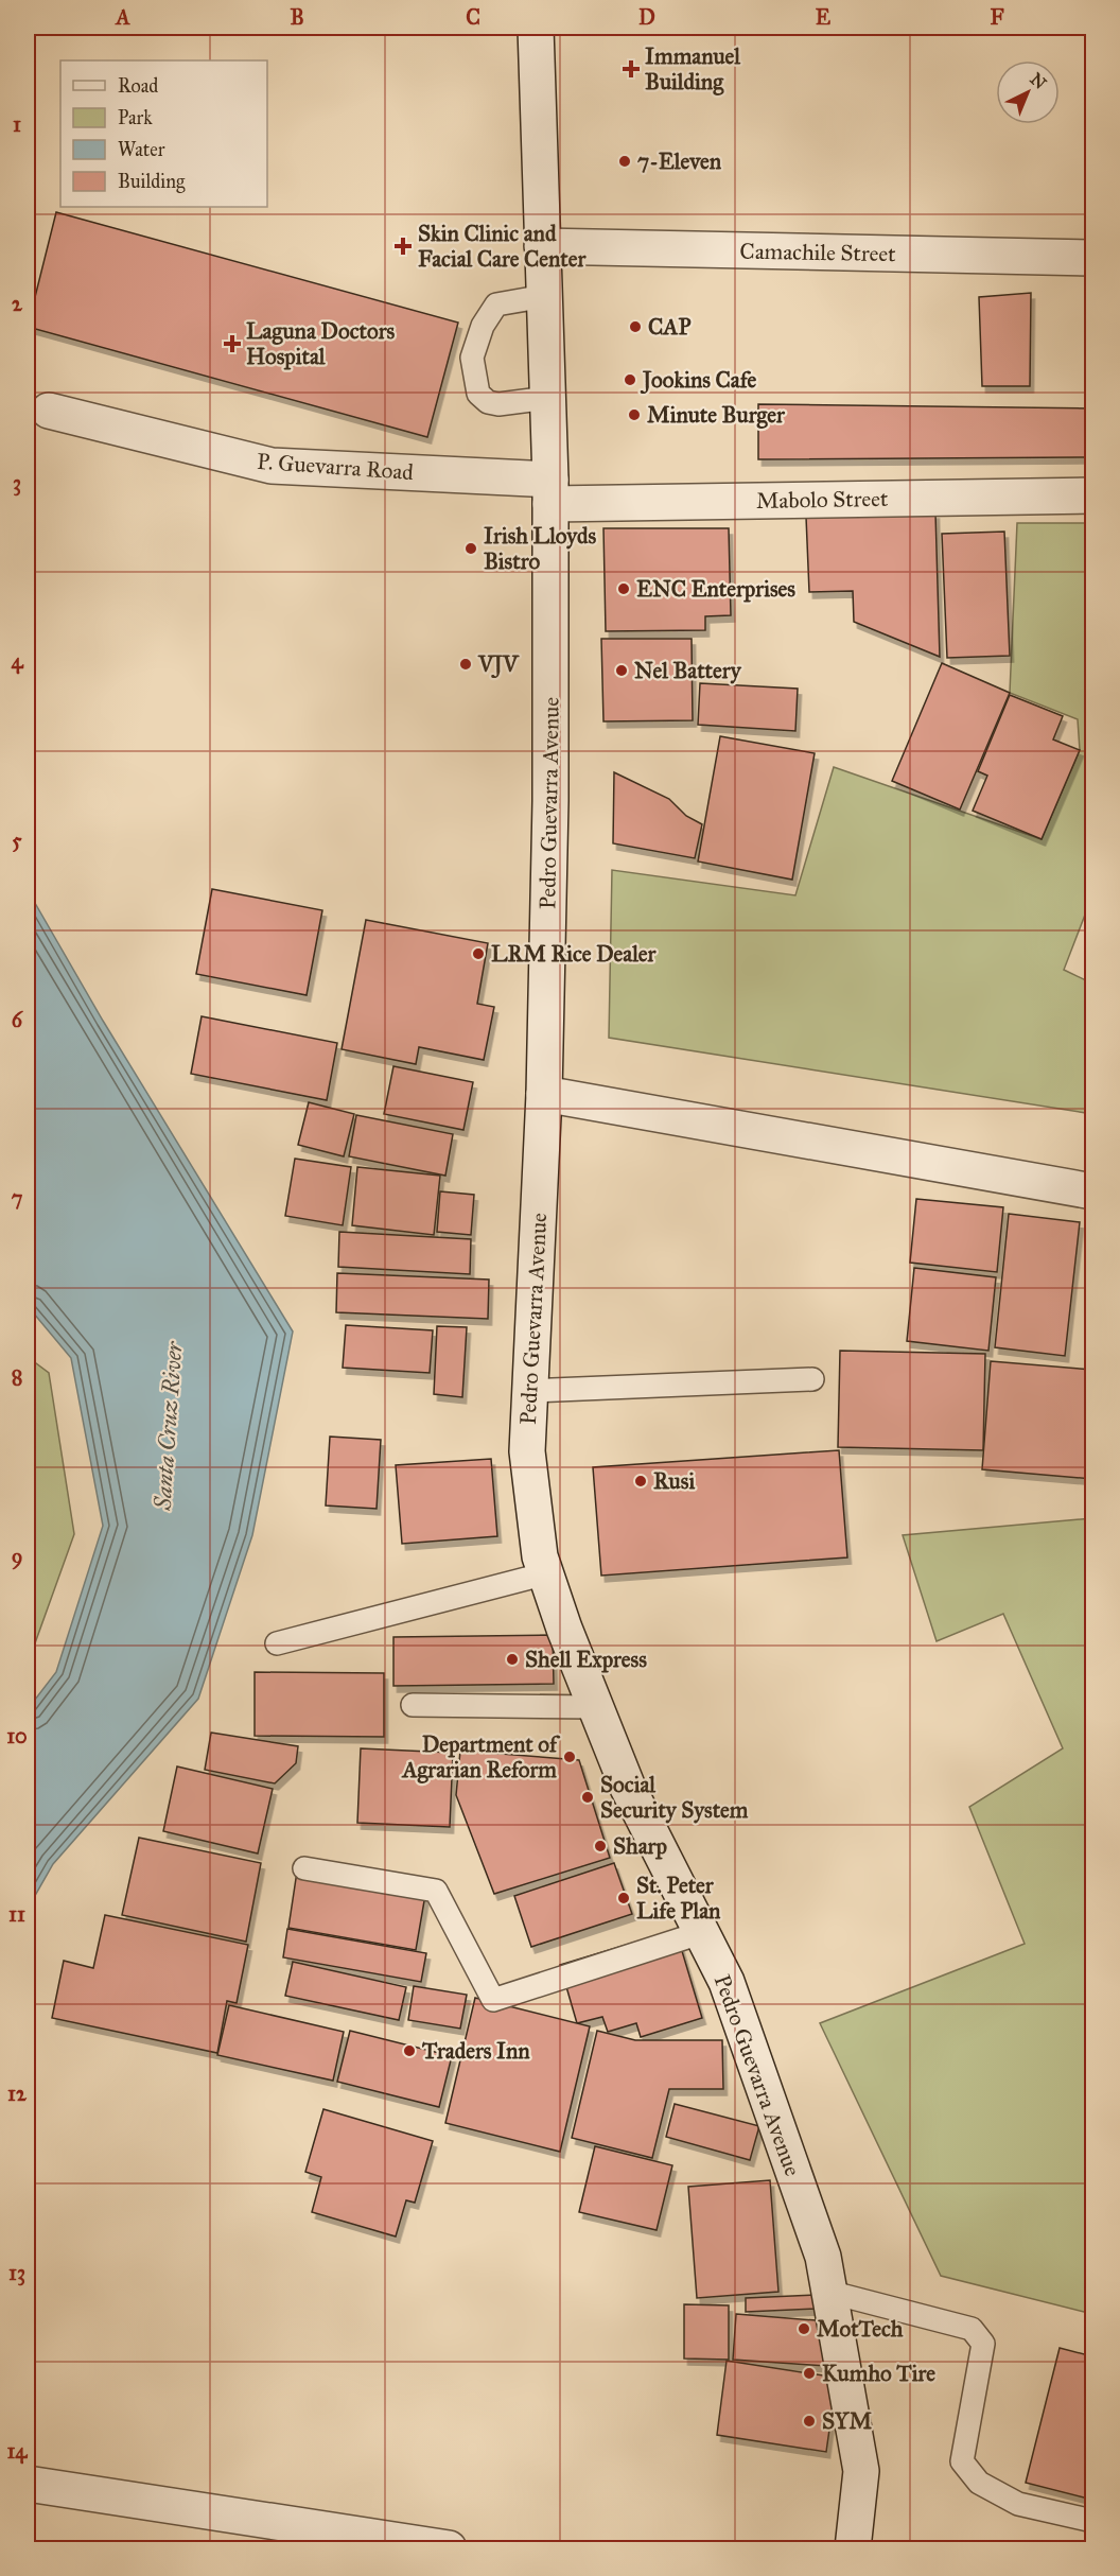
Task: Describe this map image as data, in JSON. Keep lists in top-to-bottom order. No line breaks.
{"streets":{"main road":["Camachile Street","P. Guevarra Road","Mabolo Street","Pedro Guevarra Avenue"]},"crossings":[["Camachile Street","Pedro Guevarra Avenue"],["P. Guevarra Road","Mabolo Street"],["P. Guevarra Road","Pedro Guevarra Avenue"],["Mabolo Street","Pedro Guevarra Avenue"]],"water":["Santa Cruz River"],"places":{"health":["Immanuel Building","Skin Clinic and Facial Care Center","Laguna Doctors Hospital"],"other":["7-Eleven","CAP","Jookins Cafe","Minute Burger","Irish Lloyds Bistro","ENC Enterprises","VJV","Nel Battery","LRM Rice Dealer","Rusi","Shell Express","Department of Agrarian Reform","Social Security System","Sharp","St. Peter Life Plan","Traders Inn","MotTech","Kumho Tire","SYM"]},"legend":["Road","Park","Water","Building"],"north":"top right","grid":{"columns":["A","B","C","D","E","F"],"rows":["1","2","3","4","5","6","7","8","9","10","11","12","13","14"]}}
